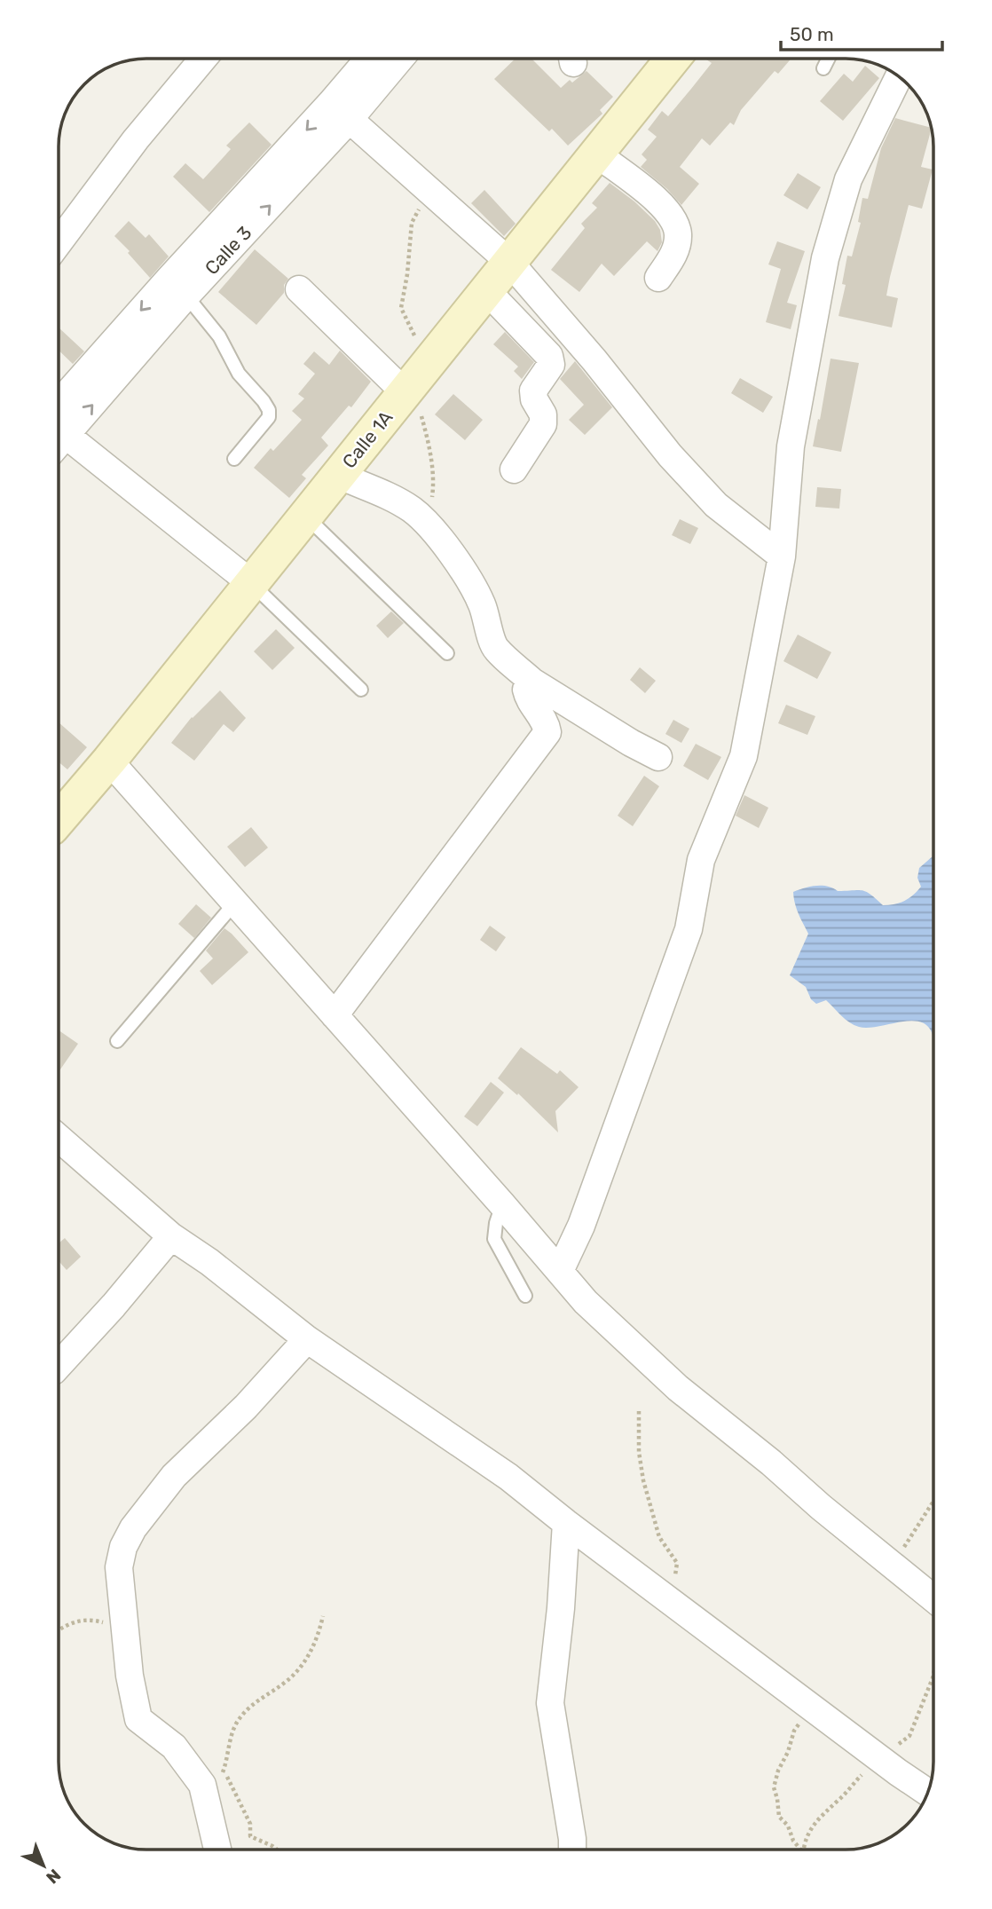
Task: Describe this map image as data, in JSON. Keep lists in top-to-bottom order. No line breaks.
{"streets":{"street":["Calle 3","Calle 1A"]},"scale_bar":"50 m","north":"bottom right"}
